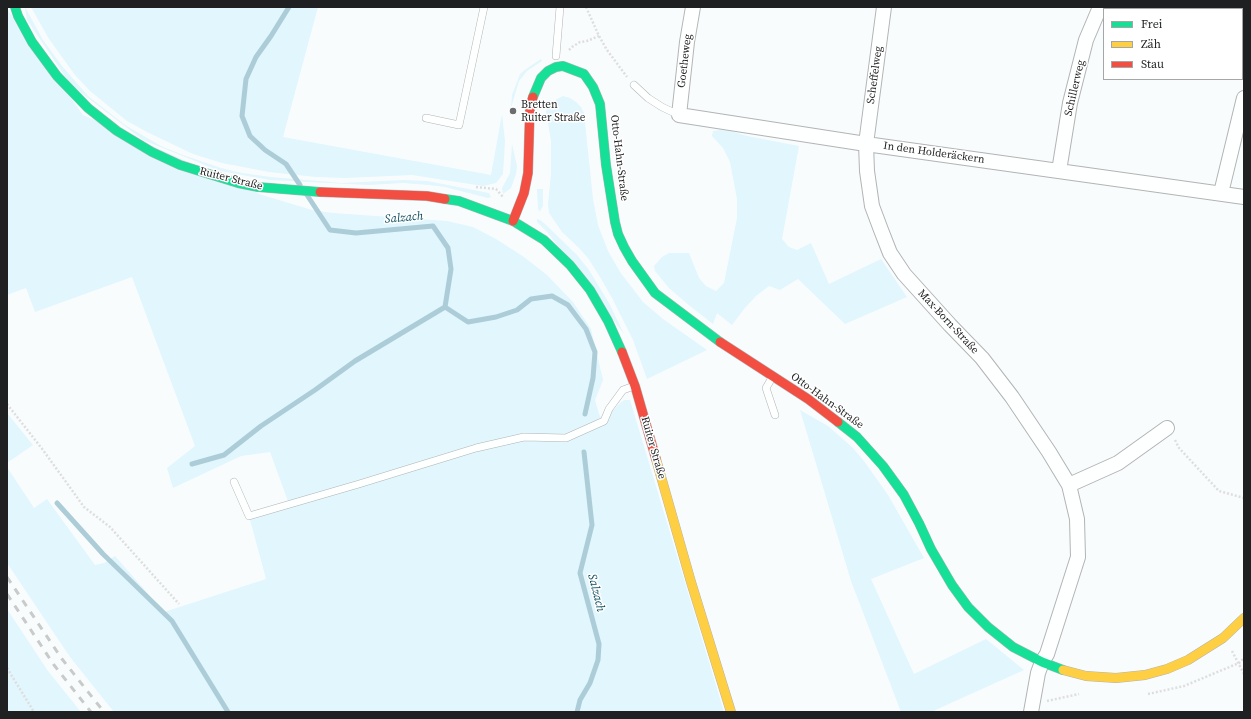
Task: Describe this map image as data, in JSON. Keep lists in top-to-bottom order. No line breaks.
{"streets":{"street":["Goetheweg","Scheffelweg","Schillerweg","In den Holderäckern","Otto-Hahn-Straße","Ruiter Straße","Max-Born-Straße"]},"crossings":[["Goetheweg","In den Holderäckern"],["Scheffelweg","In den Holderäckern"],["Scheffelweg","Max-Born-Straße"],["Schillerweg","In den Holderäckern"],["In den Holderäckern","Max-Born-Straße"],["Otto-Hahn-Straße","Max-Born-Straße"]],"water":["Salzach"],"places":["Bretten Ruiter Straße"],"legend":["Frei","Zäh","Stau"]}
